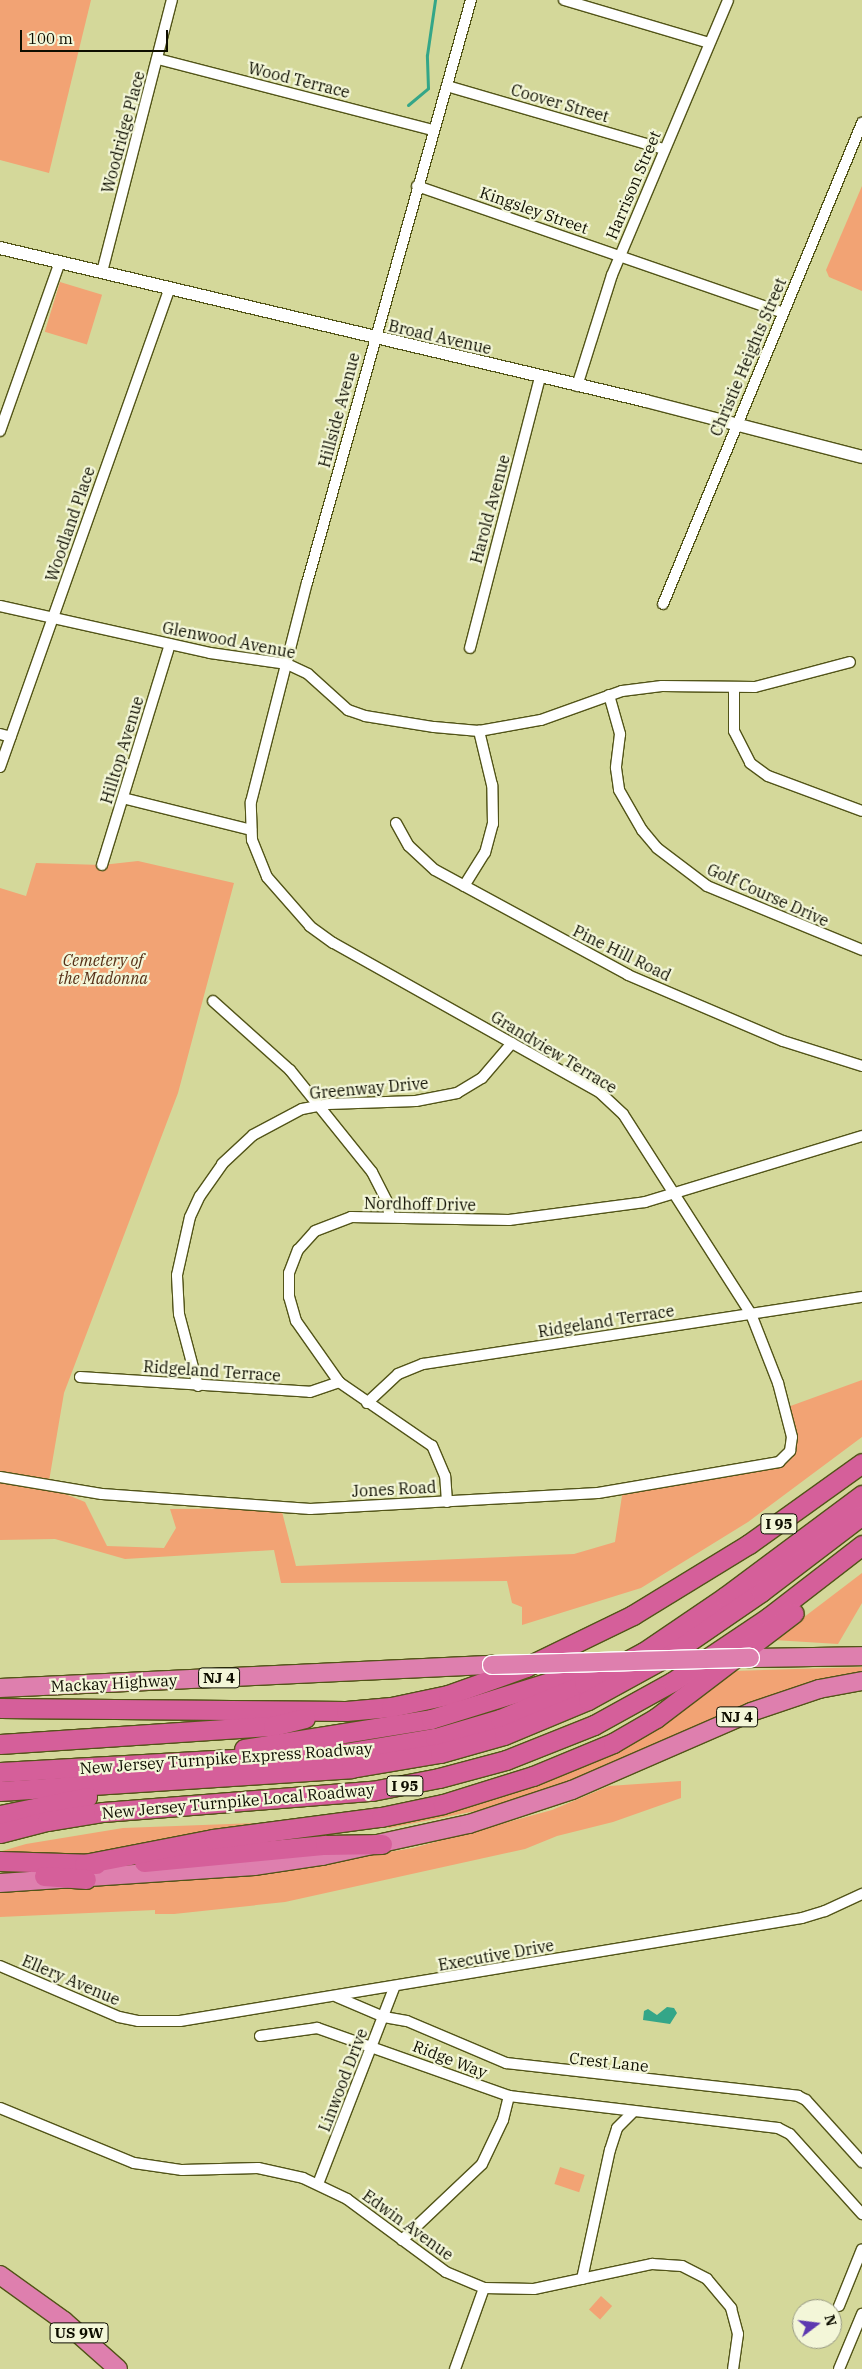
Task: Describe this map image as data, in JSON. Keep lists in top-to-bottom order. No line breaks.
{"streets":{"highway":["I 95","NJ 4","Mackay Highway","New Jersey Turnpike Express Roadway","New Jersey Turnpike Local Roadway","US 9W"],"street":["Wood Terrace","Coover Street","Woodridge Place","Harrison Street","Kingsley Street","Broad Avenue","Christie Heights Street","Hillside Avenue","Harold Avenue","Woodland Place","Glenwood Avenue","Hilltop Avenue","Golf Course Drive","Pine Hill Road","Grandview Terrace","Greenway Drive","Nordhoff Drive","Ridgeland Terrace","Jones Road","Executive Drive","Ellery Avenue","Ridge Way","Crest Lane","Linwood Drive","Edwin Avenue"]},"crossings":[["Wood Terrace","Woodridge Place"],["Wood Terrace","Hillside Avenue"],["Coover Street","Harrison Street"],["Coover Street","Hillside Avenue"],["Woodridge Place","Broad Avenue"],["Harrison Street","Kingsley Street"],["Harrison Street","Broad Avenue"],["Kingsley Street","Christie Heights Street"],["Kingsley Street","Hillside Avenue"],["Broad Avenue","Christie Heights Street"],["Broad Avenue","Hillside Avenue"],["Broad Avenue","Harold Avenue"],["Broad Avenue","Woodland Place"],["Hillside Avenue","Glenwood Avenue"],["Hillside Avenue","Grandview Terrace"],["Woodland Place","Glenwood Avenue"],["Glenwood Avenue","Hilltop Avenue"],["Glenwood Avenue","Golf Course Drive"],["Grandview Terrace","Greenway Drive"],["Grandview Terrace","Nordhoff Drive"],["Grandview Terrace","Ridgeland Terrace"],["Grandview Terrace","Jones Road"],["Greenway Drive","Ridgeland Terrace"],["Nordhoff Drive","Ridgeland Terrace"],["Nordhoff Drive","Jones Road"],["NJ 4","Mackay Highway"],["Executive Drive","Ellery Avenue"],["Executive Drive","Crest Lane"],["Executive Drive","Linwood Drive"],["Ridge Way","Linwood Drive"],["Crest Lane","Linwood Drive"],["Linwood Drive","Edwin Avenue"]],"parks":["Cemetery of the Madonna"],"scale_bar":"100 m","north":"right"}
